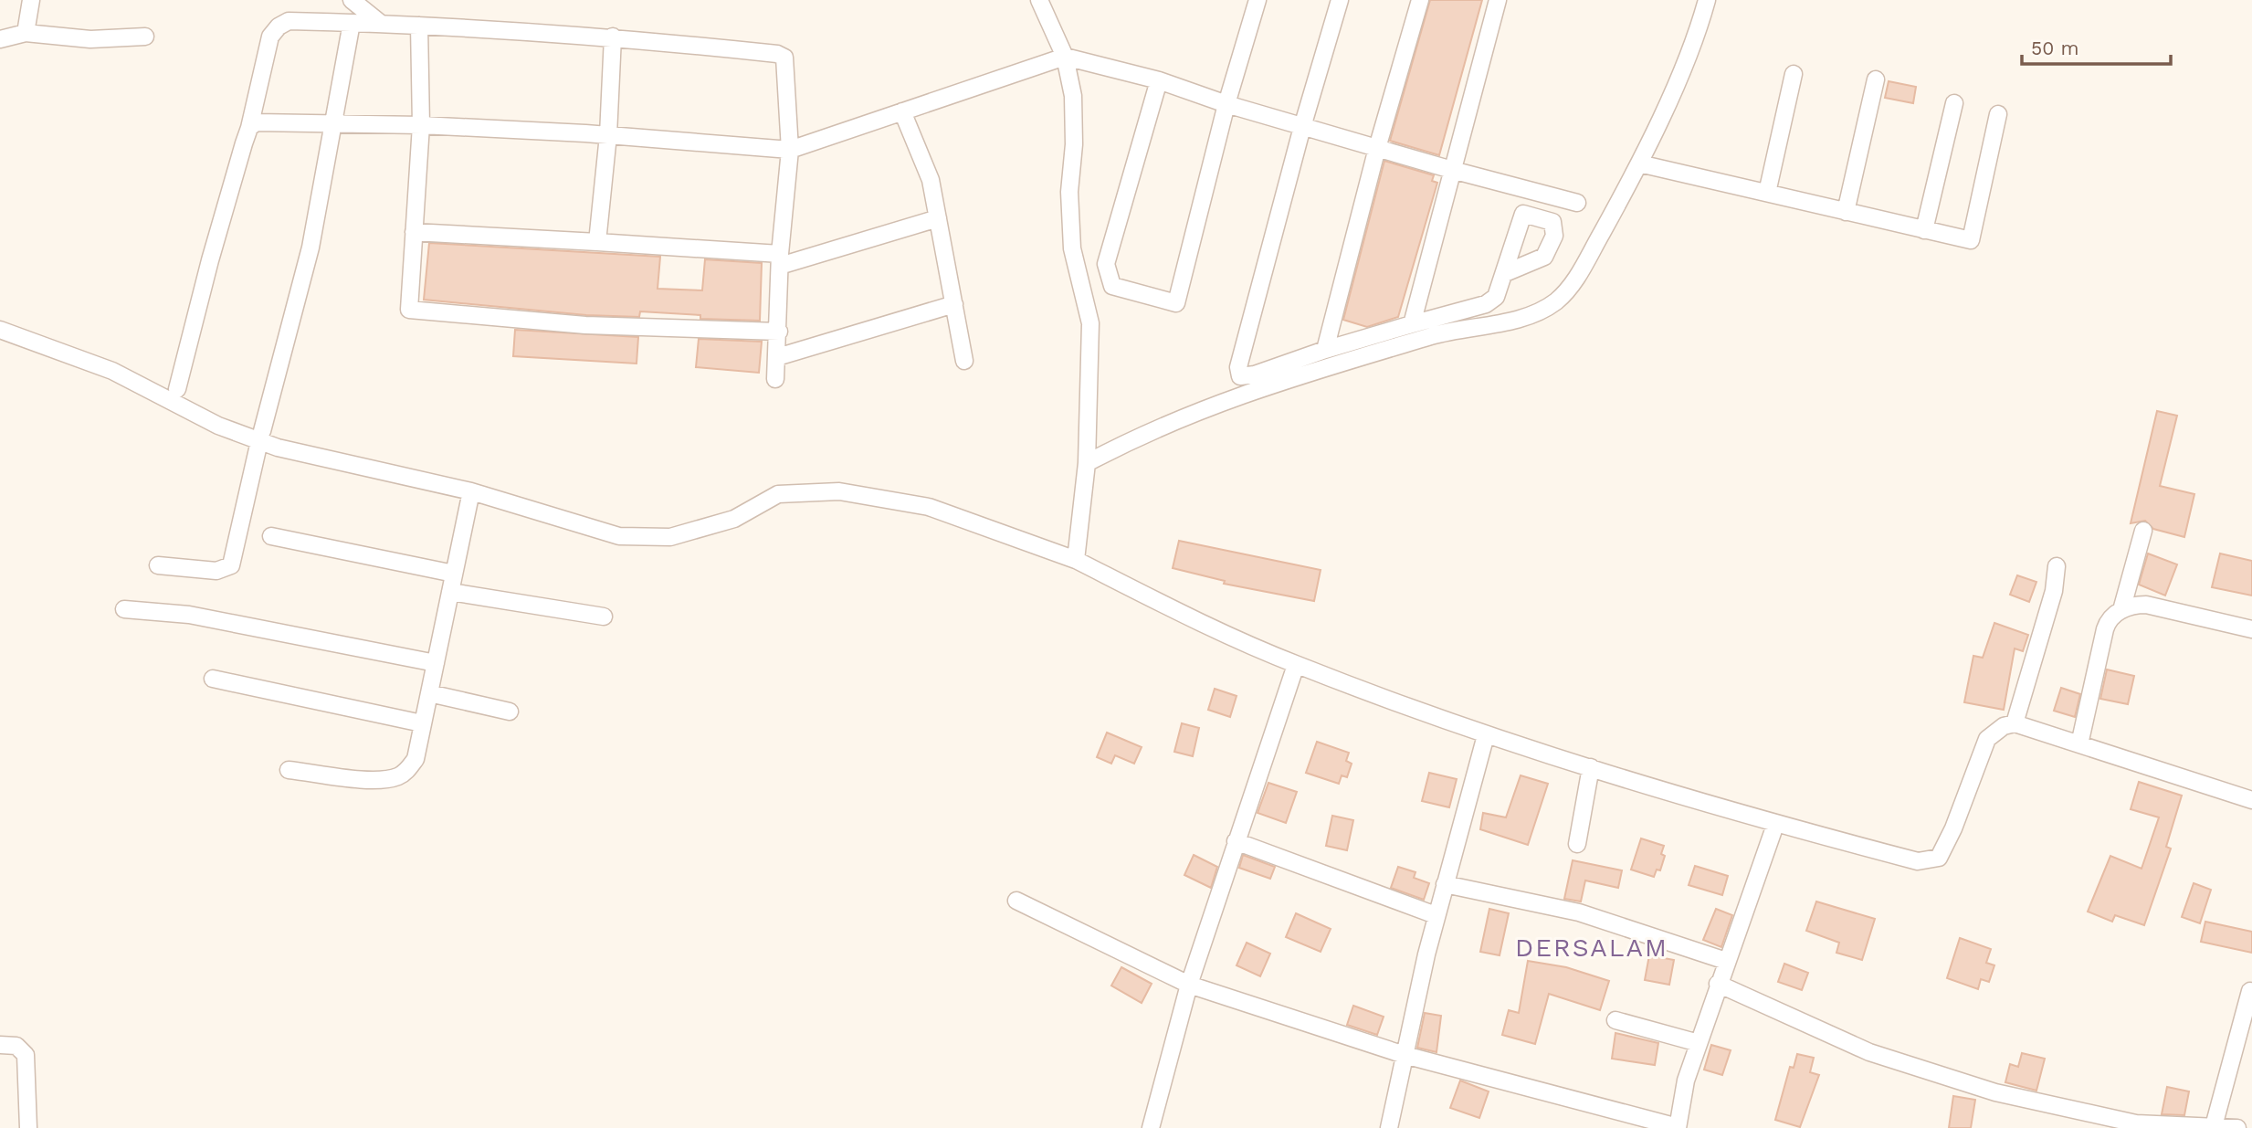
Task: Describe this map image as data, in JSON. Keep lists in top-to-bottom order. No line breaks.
{"districts":["DERSALAM"],"scale_bar":"50 m"}
